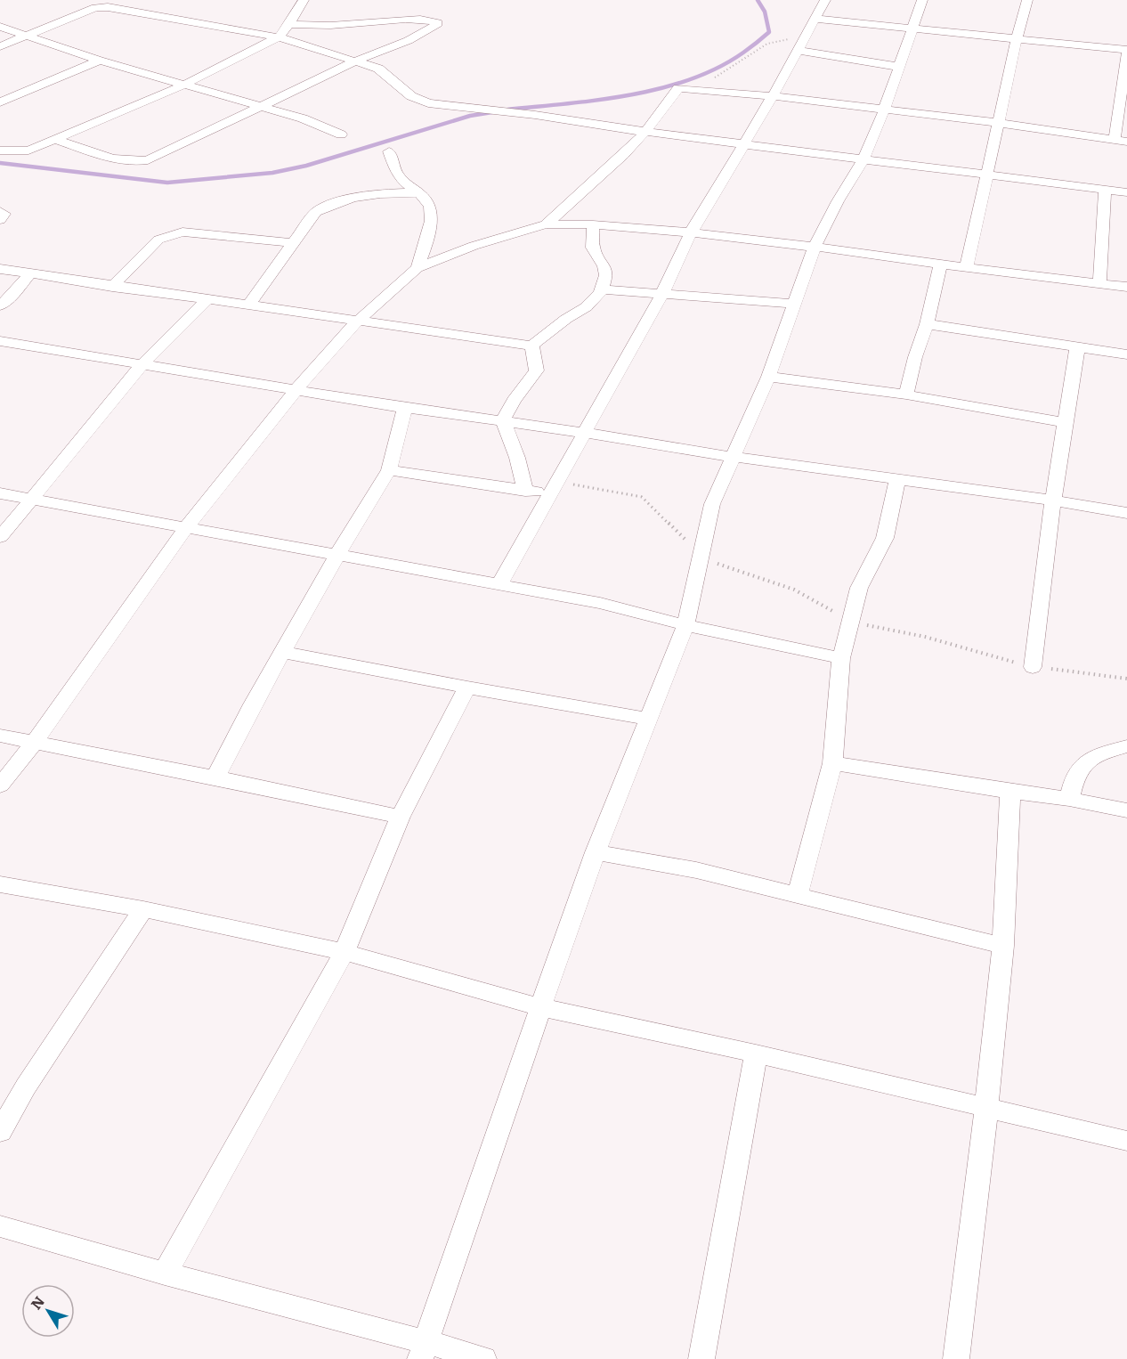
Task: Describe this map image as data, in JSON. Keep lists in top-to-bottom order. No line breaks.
{"north":"top left"}
